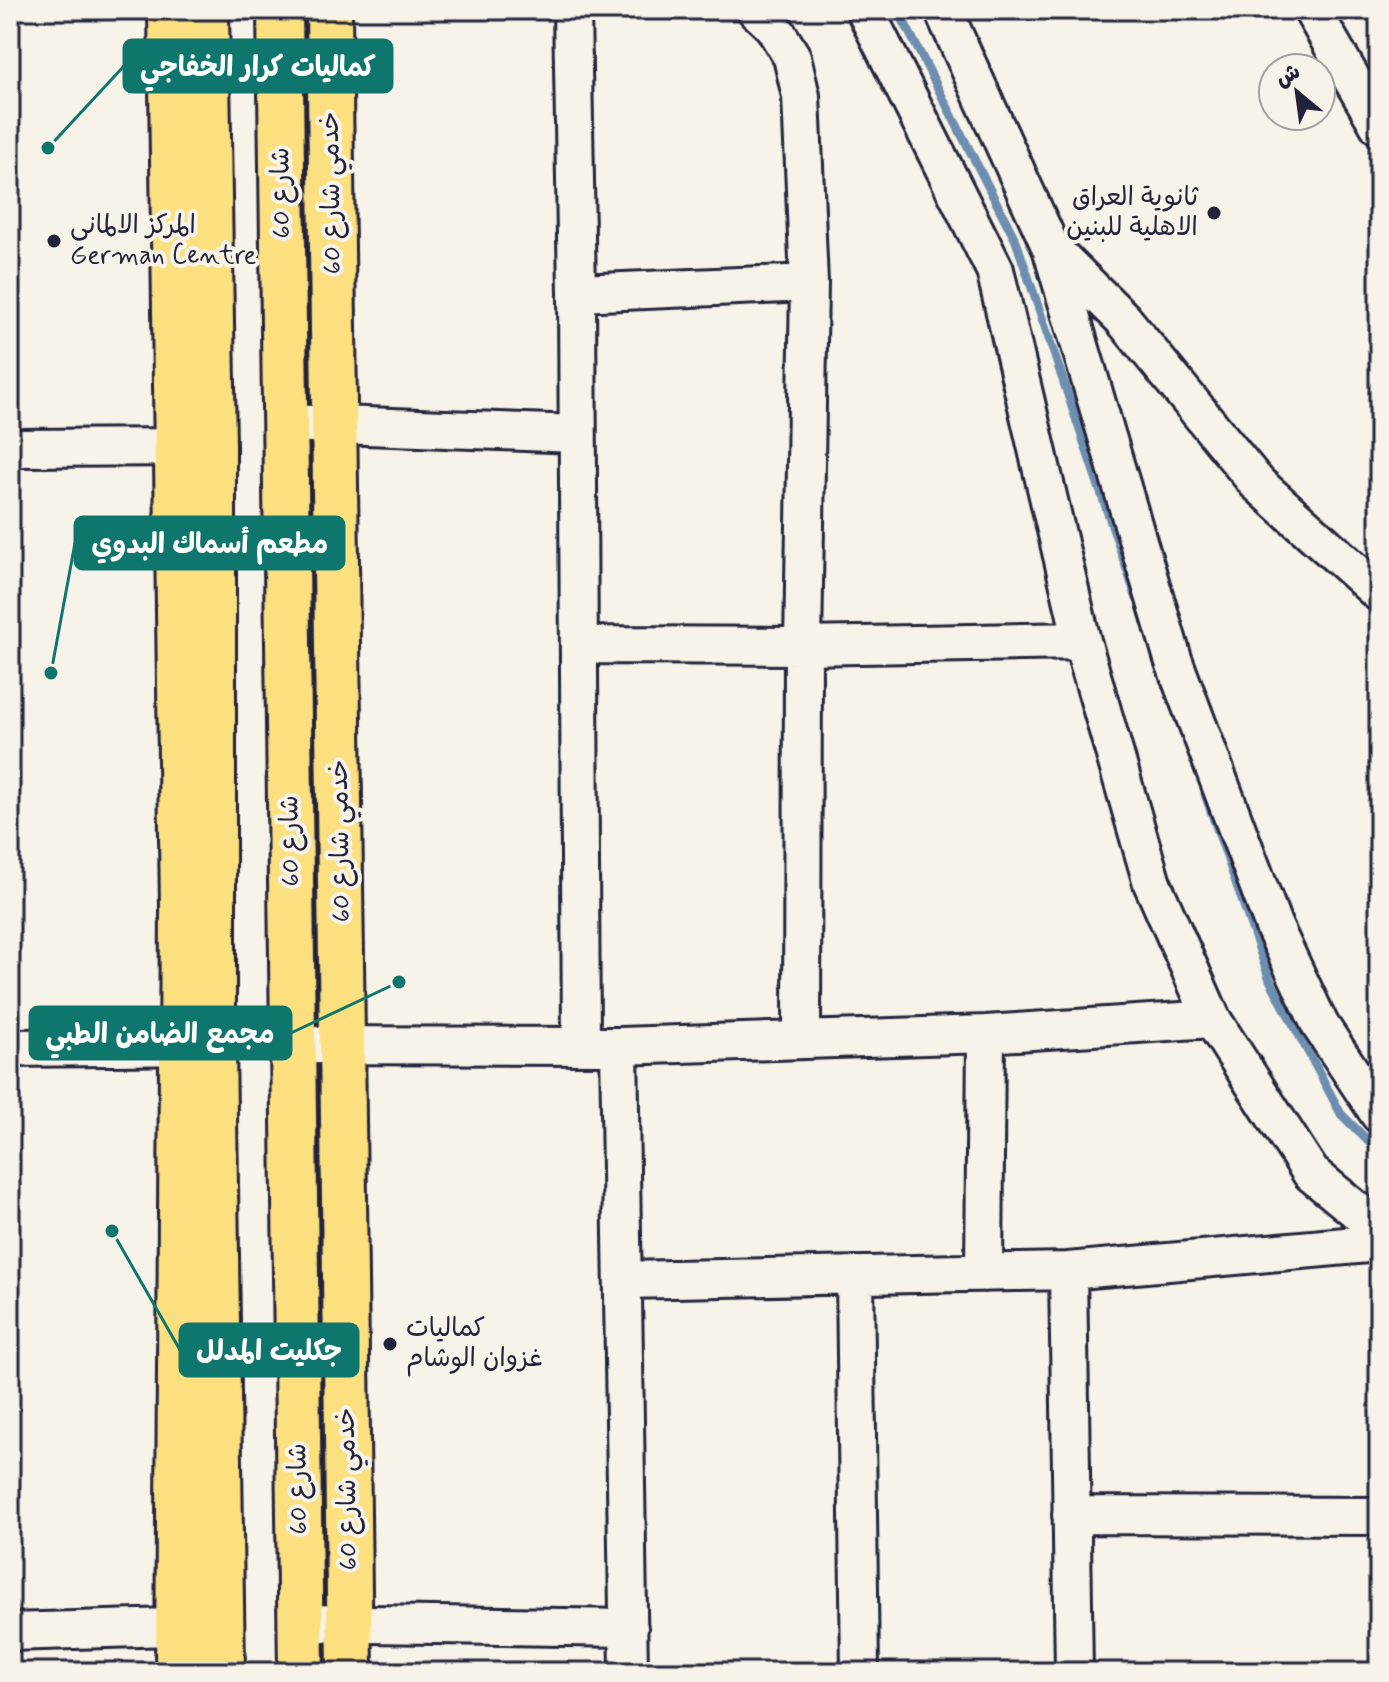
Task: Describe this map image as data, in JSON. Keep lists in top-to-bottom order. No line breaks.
{"streets":{"main road":["شارع 60","خدمي شارع 60"]},"places":["كماليات كرار الخفاجي","ثانوية العراق الاهلية للبنين","المركز الالماني German Centre","مطعم أسماك البدوي","مجمع الضامن الطبي","جكليت المدلل","كماليات غزوان الوشام"],"north":"top left"}
